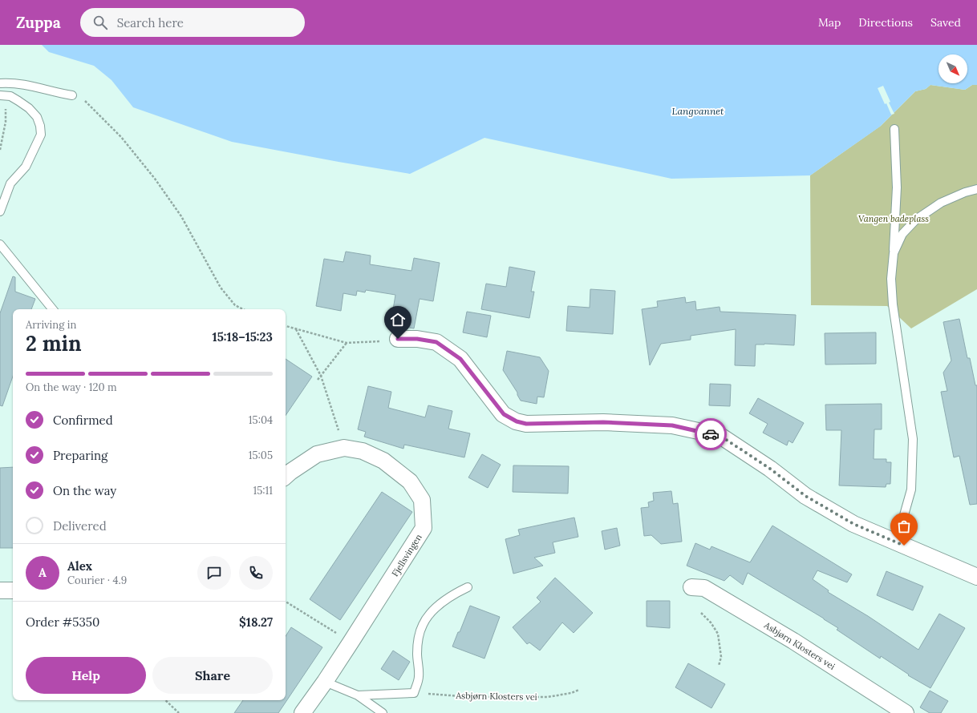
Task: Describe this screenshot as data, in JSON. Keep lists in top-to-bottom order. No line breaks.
{"streets":{"street":["Fjellsvingen","Asbjørn Klosters vei"]},"water":["Langvannet"],"parks":["Vangen badeplass"],"north":"bottom right","page":{"header":"Zuppa","search":"Search here","nav":["Map","Directions","Saved"],"heading":["2 min","Arriving in","15:18–15:23"],"panel":["Alex","Courier · 4.9","Order #5350","$18.27"],"bar":"On the way · 120 m","list":[["Confirmed","15:04"],["Preparing","15:05"],["On the way","15:11"],"Delivered"],"round":"A","buttons":["Help","Share"]}}
